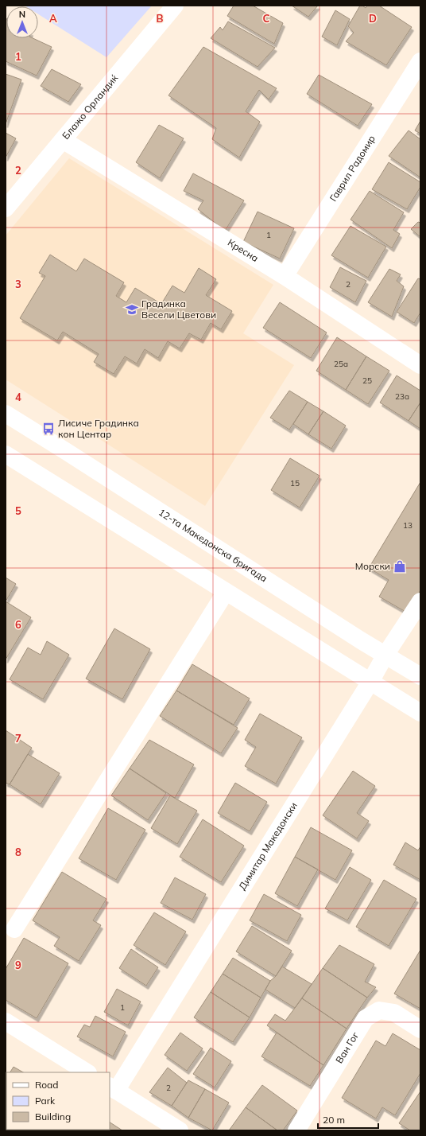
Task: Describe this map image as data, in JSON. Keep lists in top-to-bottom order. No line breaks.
{"streets":{"street":["Блажо Орландиќ","Гаврил Радомир","Кресна","12-та Македонска бригада","Димитар Македонски","Ван Гог"]},"crossings":[["Блажо Орландиќ","Кресна"],["Гаврил Радомир","Кресна"],["12-та Македонска бригада","Димитар Македонски"]],"places":{"school or university":["Градинка Весели Цветови"],"bus stop":["Лисиче Градинка кон Центар"],"shop":["Морски"]},"house_numbers":["1","2","25a","25","23a","15","13","1","2"],"legend":["Road","Park","Building"],"scale_bar":"20 m","north":"top","grid":{"columns":["A","B","C","D"],"rows":["1","2","3","4","5","6","7","8","9"]}}
